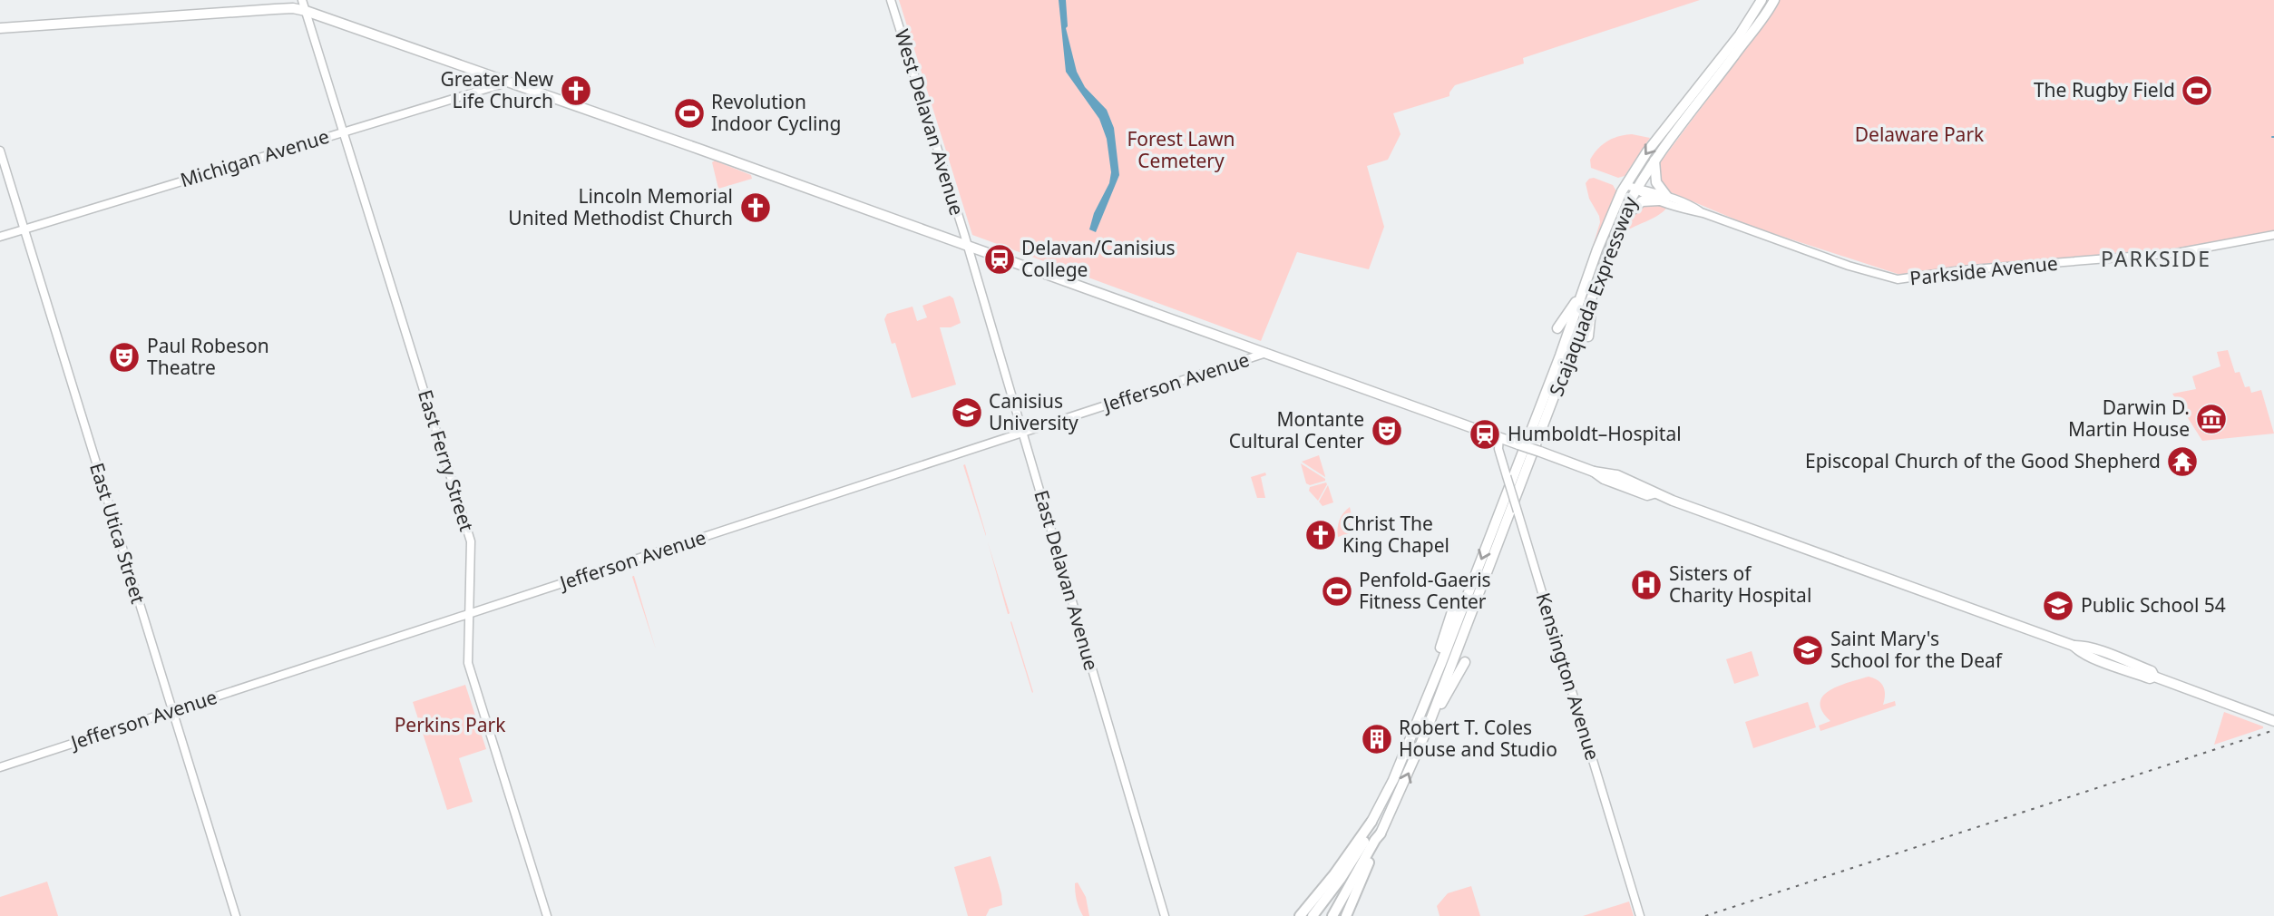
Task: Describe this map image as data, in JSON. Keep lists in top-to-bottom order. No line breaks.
{"streets":{"main road":["Scajaquada Expressway"],"street":["West Delavan Avenue","Michigan Avenue","Parkside Avenue","Jefferson Avenue","East Ferry Street","East Utica Street","East Delavan Avenue","Kensington Avenue"]},"crossings":[["West Delavan Avenue","East Delavan Avenue"],["Michigan Avenue","East Ferry Street"],["Michigan Avenue","East Utica Street"],["Parkside Avenue","Scajaquada Expressway"],["Jefferson Avenue","East Ferry Street"],["Jefferson Avenue","East Utica Street"],["Jefferson Avenue","East Delavan Avenue"]],"districts":["PARKSIDE"],"parks":["Delaware Park","Forest Lawn Cemetery","Perkins Park"],"places":{"church":["Greater New Life Church","Lincoln Memorial United Methodist Church","Christ The King Chapel"],"sports":["The Rugby Field","Revolution Indoor Cycling","Penfold-Gaeris Fitness Center"],"station":["Delavan/Canisius College","Humboldt–Hospital"],"theatre":["Paul Robeson Theatre","Montante Cultural Center"],"school or university":["Canisius University","Public School 54","Saint Mary's School for the Deaf"],"museum":["Darwin D. Martin House"],"temple":["Episcopal Church of the Good Shepherd"],"hospital":["Sisters of Charity Hospital"],"building":["Robert T. Coles House and Studio"]}}
